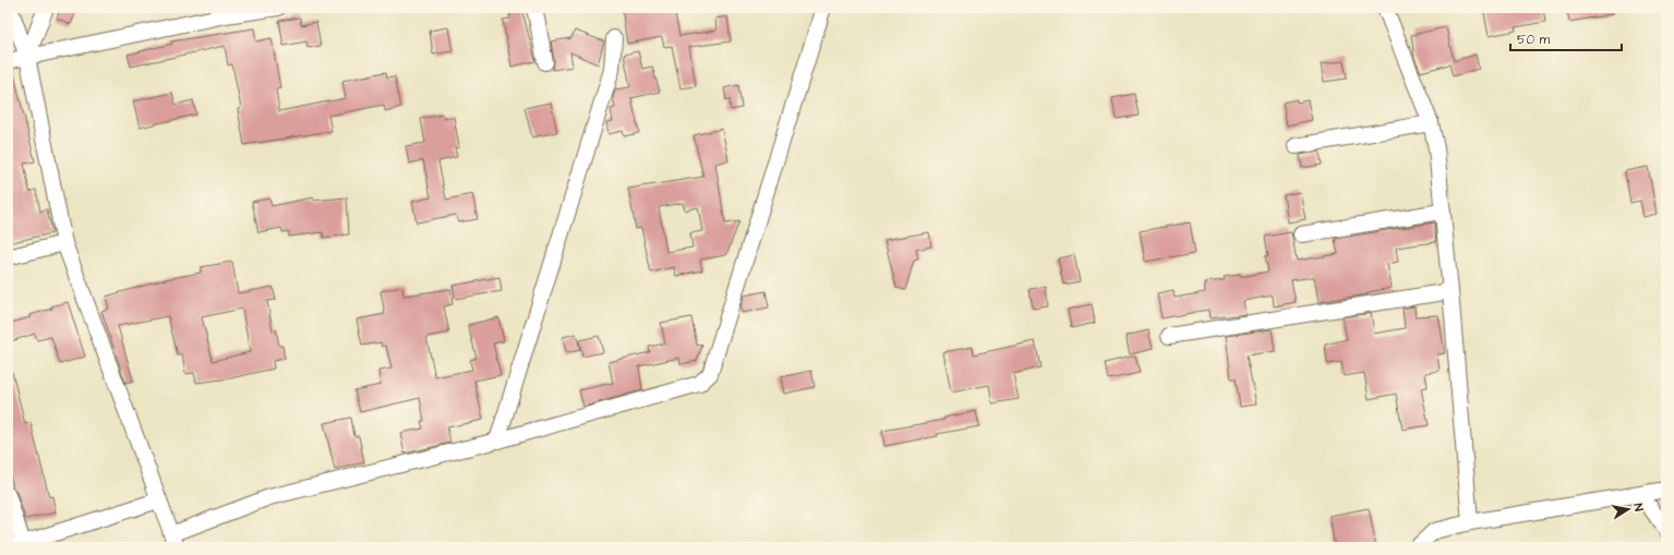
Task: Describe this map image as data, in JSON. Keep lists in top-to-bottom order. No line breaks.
{"scale_bar":"50 m","north":"right"}
